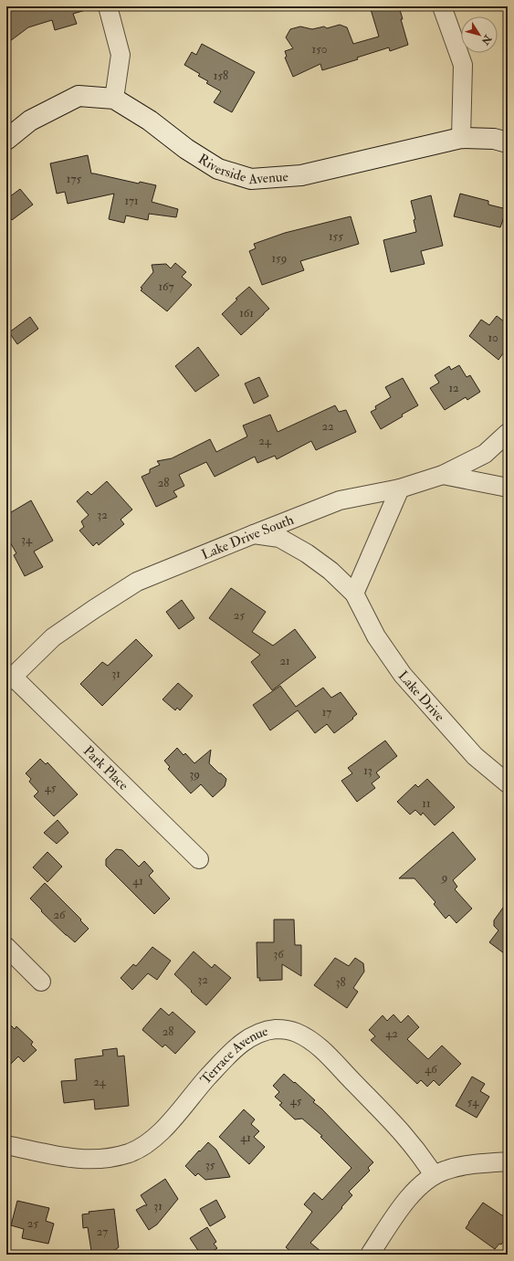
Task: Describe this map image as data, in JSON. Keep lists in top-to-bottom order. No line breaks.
{"streets":{"street":["Riverside Avenue","Lake Drive South","Lake Drive","Park Place","Terrace Avenue"]},"crossings":[["Lake Drive South","Lake Drive"],["Lake Drive South","Park Place"]],"house_numbers":["150","158","175","171","155","159","167","161","10","12","22","24","28","32","34","25","21","31","17","13","39","45","11","9","41","26","36","32","38","28","42","46","24","45","54","41","35","31","25","27"],"north":"bottom right"}
